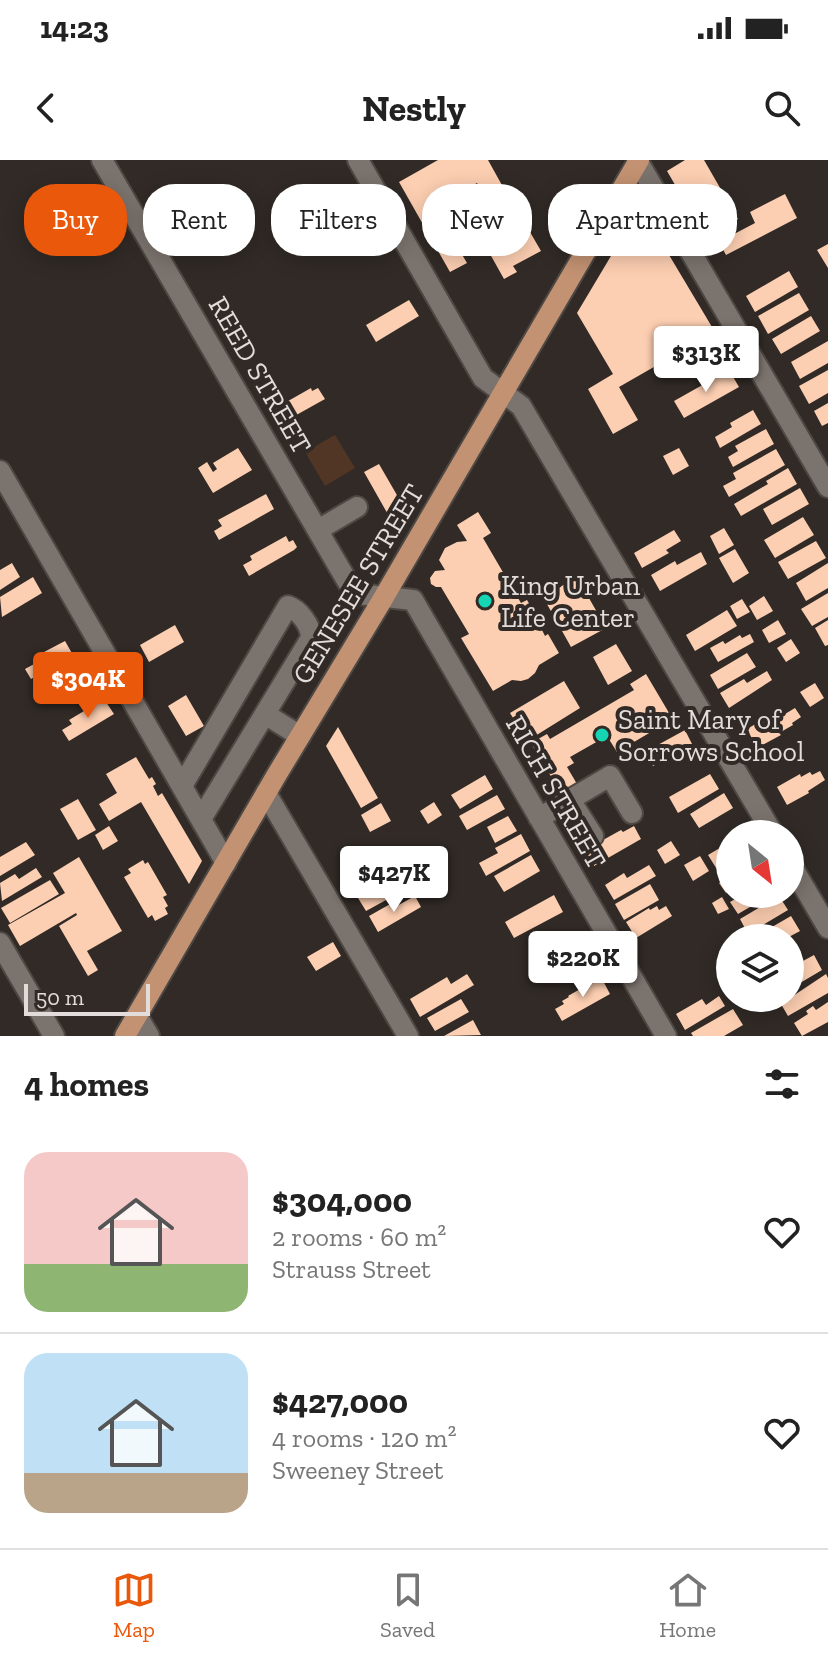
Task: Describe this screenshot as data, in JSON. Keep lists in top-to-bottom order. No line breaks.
{"streets":{"main road":["GENESEE STREET"],"street":["REED STREET","RICH STREET"]},"crossings":[["REED STREET","GENESEE STREET"],["REED STREET","RICH STREET"],["GENESEE STREET","RICH STREET"]],"places":["King Urban Life Center","Saint Mary of Sorrows School"],"scale_bar":"50 m","north":"bottom right","page":{"status":"14:23","header":"Nestly","chip":["Buy","Rent","Filters","New","Apartment"],"price":["$313K","$304K","$427K","$220K"],"scale":"50 m","heading":"4 homes","list":[{"name":"$304,000","note":"2 rooms · 60 m² · Strauss Street"},{"name":"$427,000","note":"4 rooms · 120 m² · Sweeney Street"}],"tabs":["Map","Saved","Home"]}}
